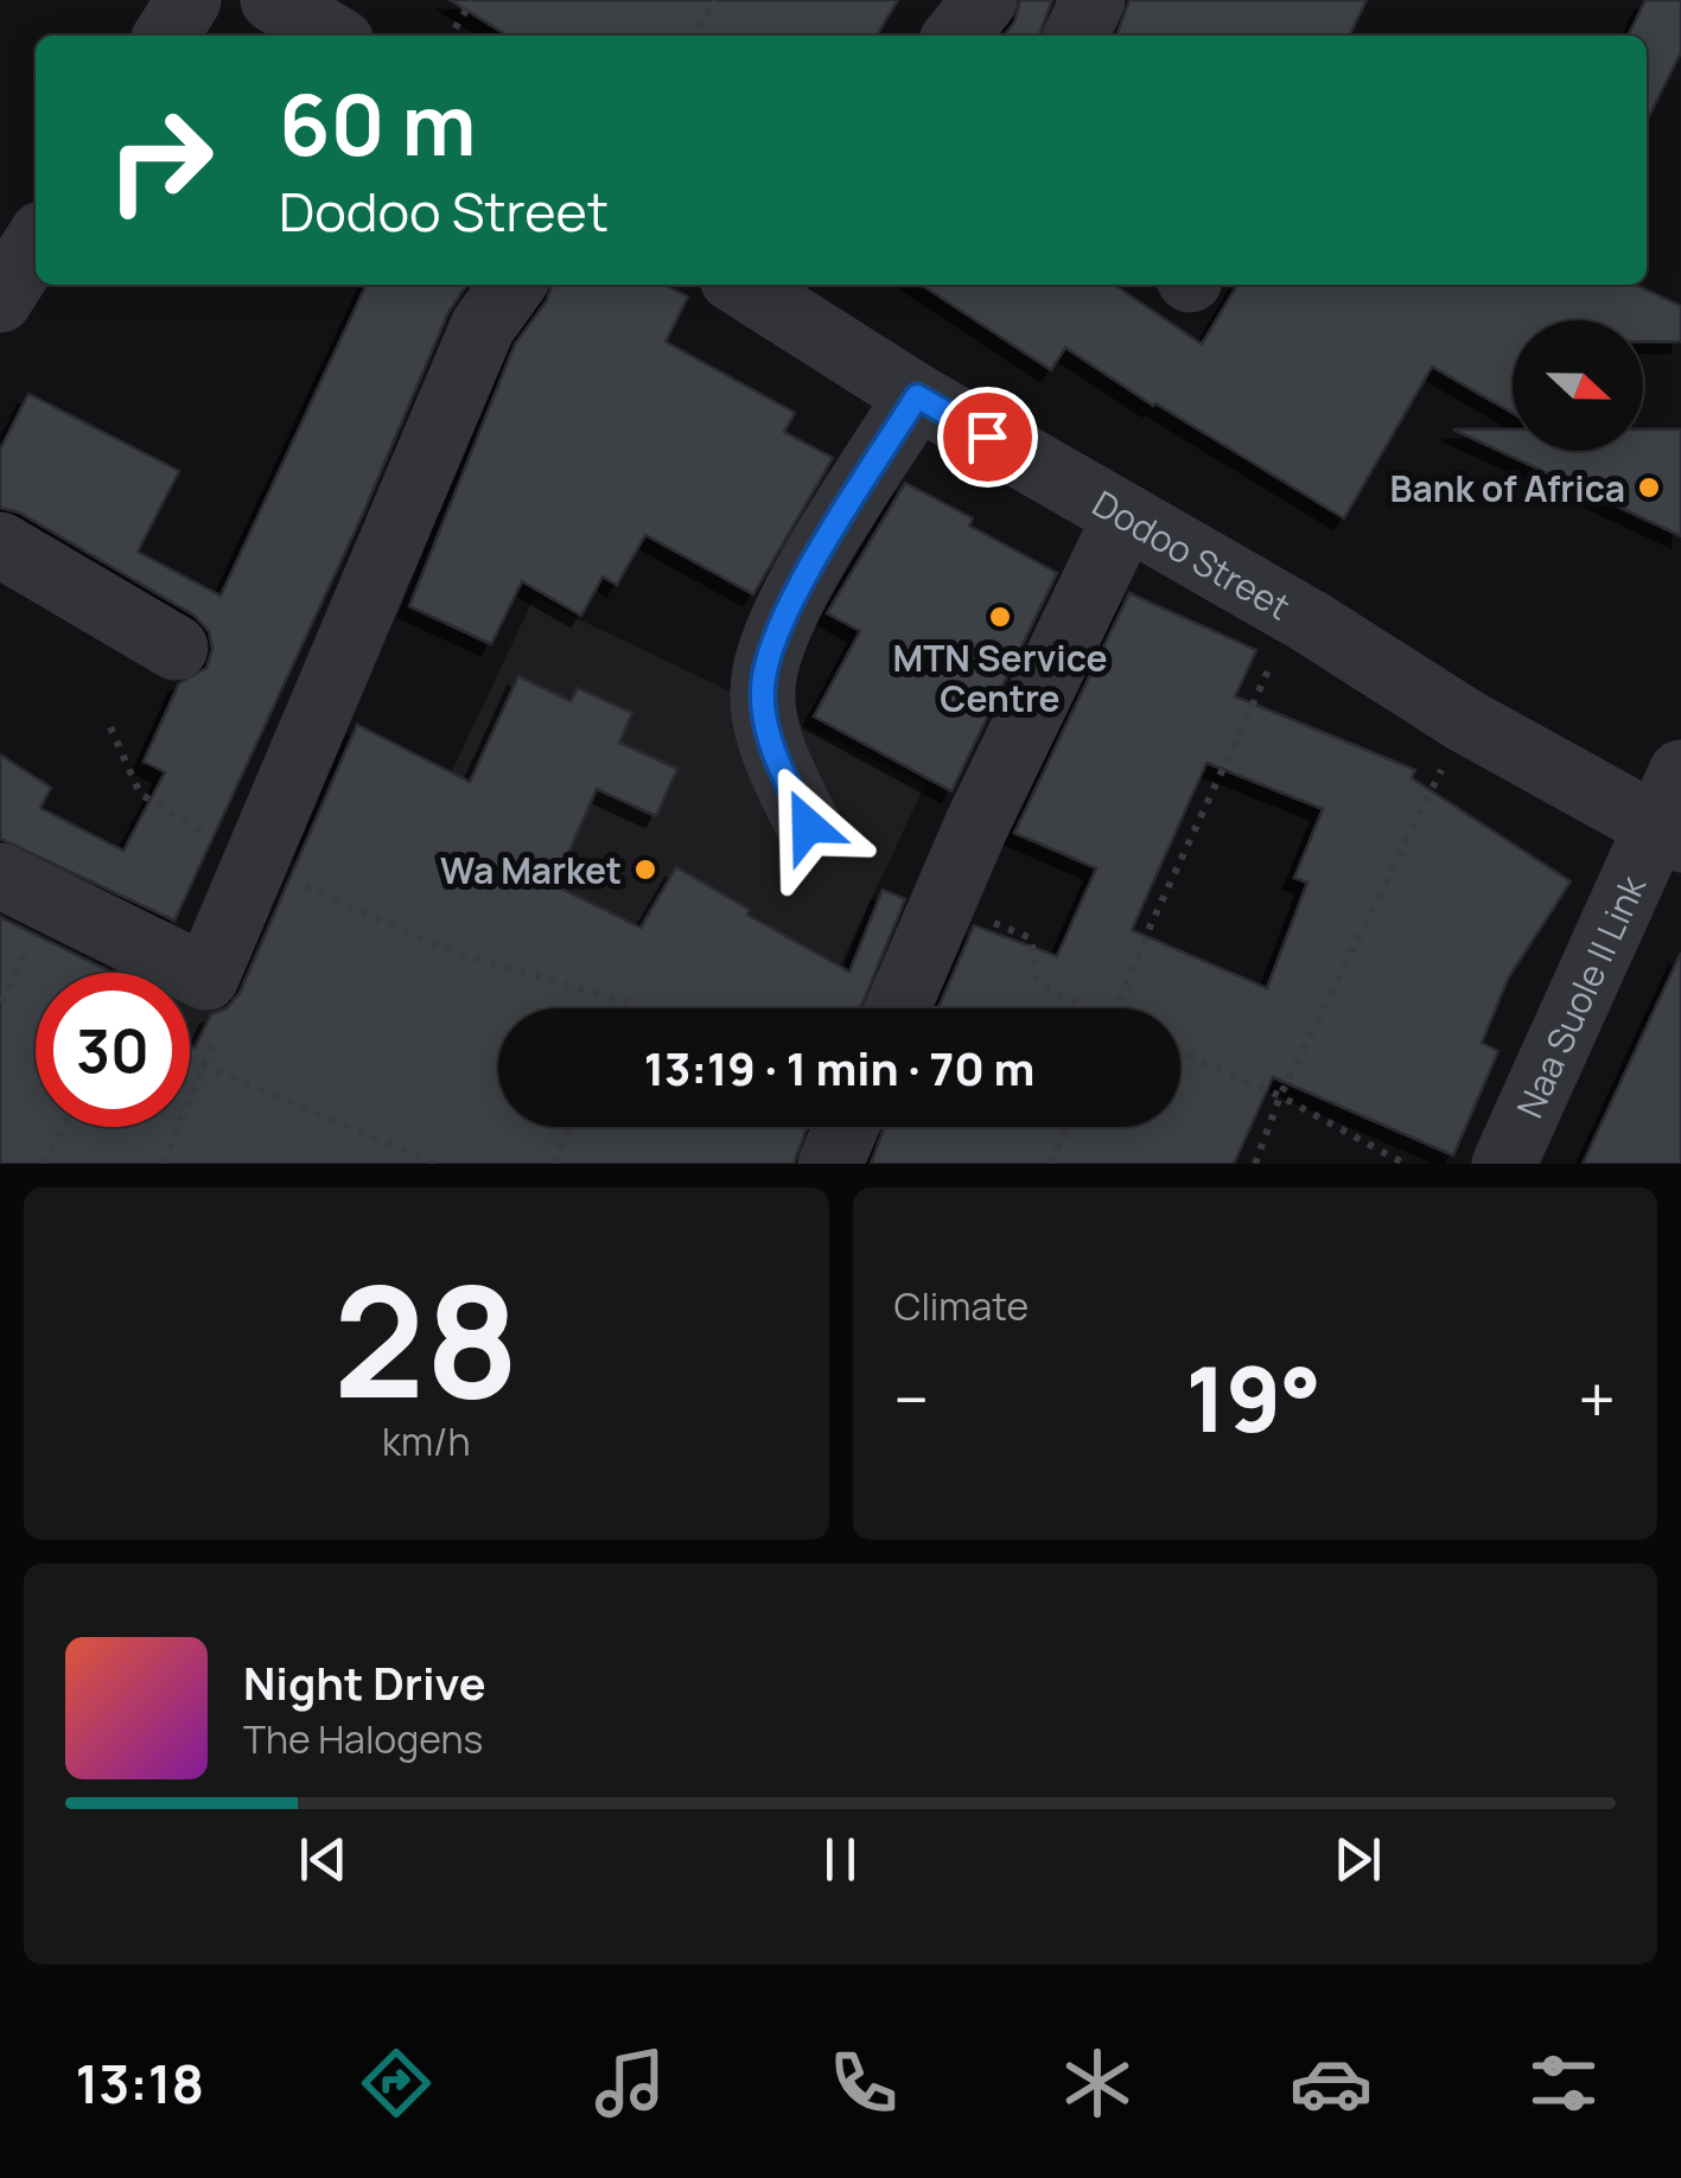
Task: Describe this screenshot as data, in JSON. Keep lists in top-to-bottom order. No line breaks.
{"streets":{"street":["Dodoo Street","Naa Suole II Link"]},"crossings":[["Dodoo Street","Naa Suole II Link"]],"places":["Bank of Africa","MTN Service Centre","Wa Market"],"north":"right","page":{"turn":["60 m","Dodoo Street"],"limit":"30","trip":"13:19 · 1 min · 70 m","tile":[["28","km/h"],"Climate"],"heat":["−","19°","+"],"song":["Night Drive","The Halogens"],"tabs":"13:18"}}
